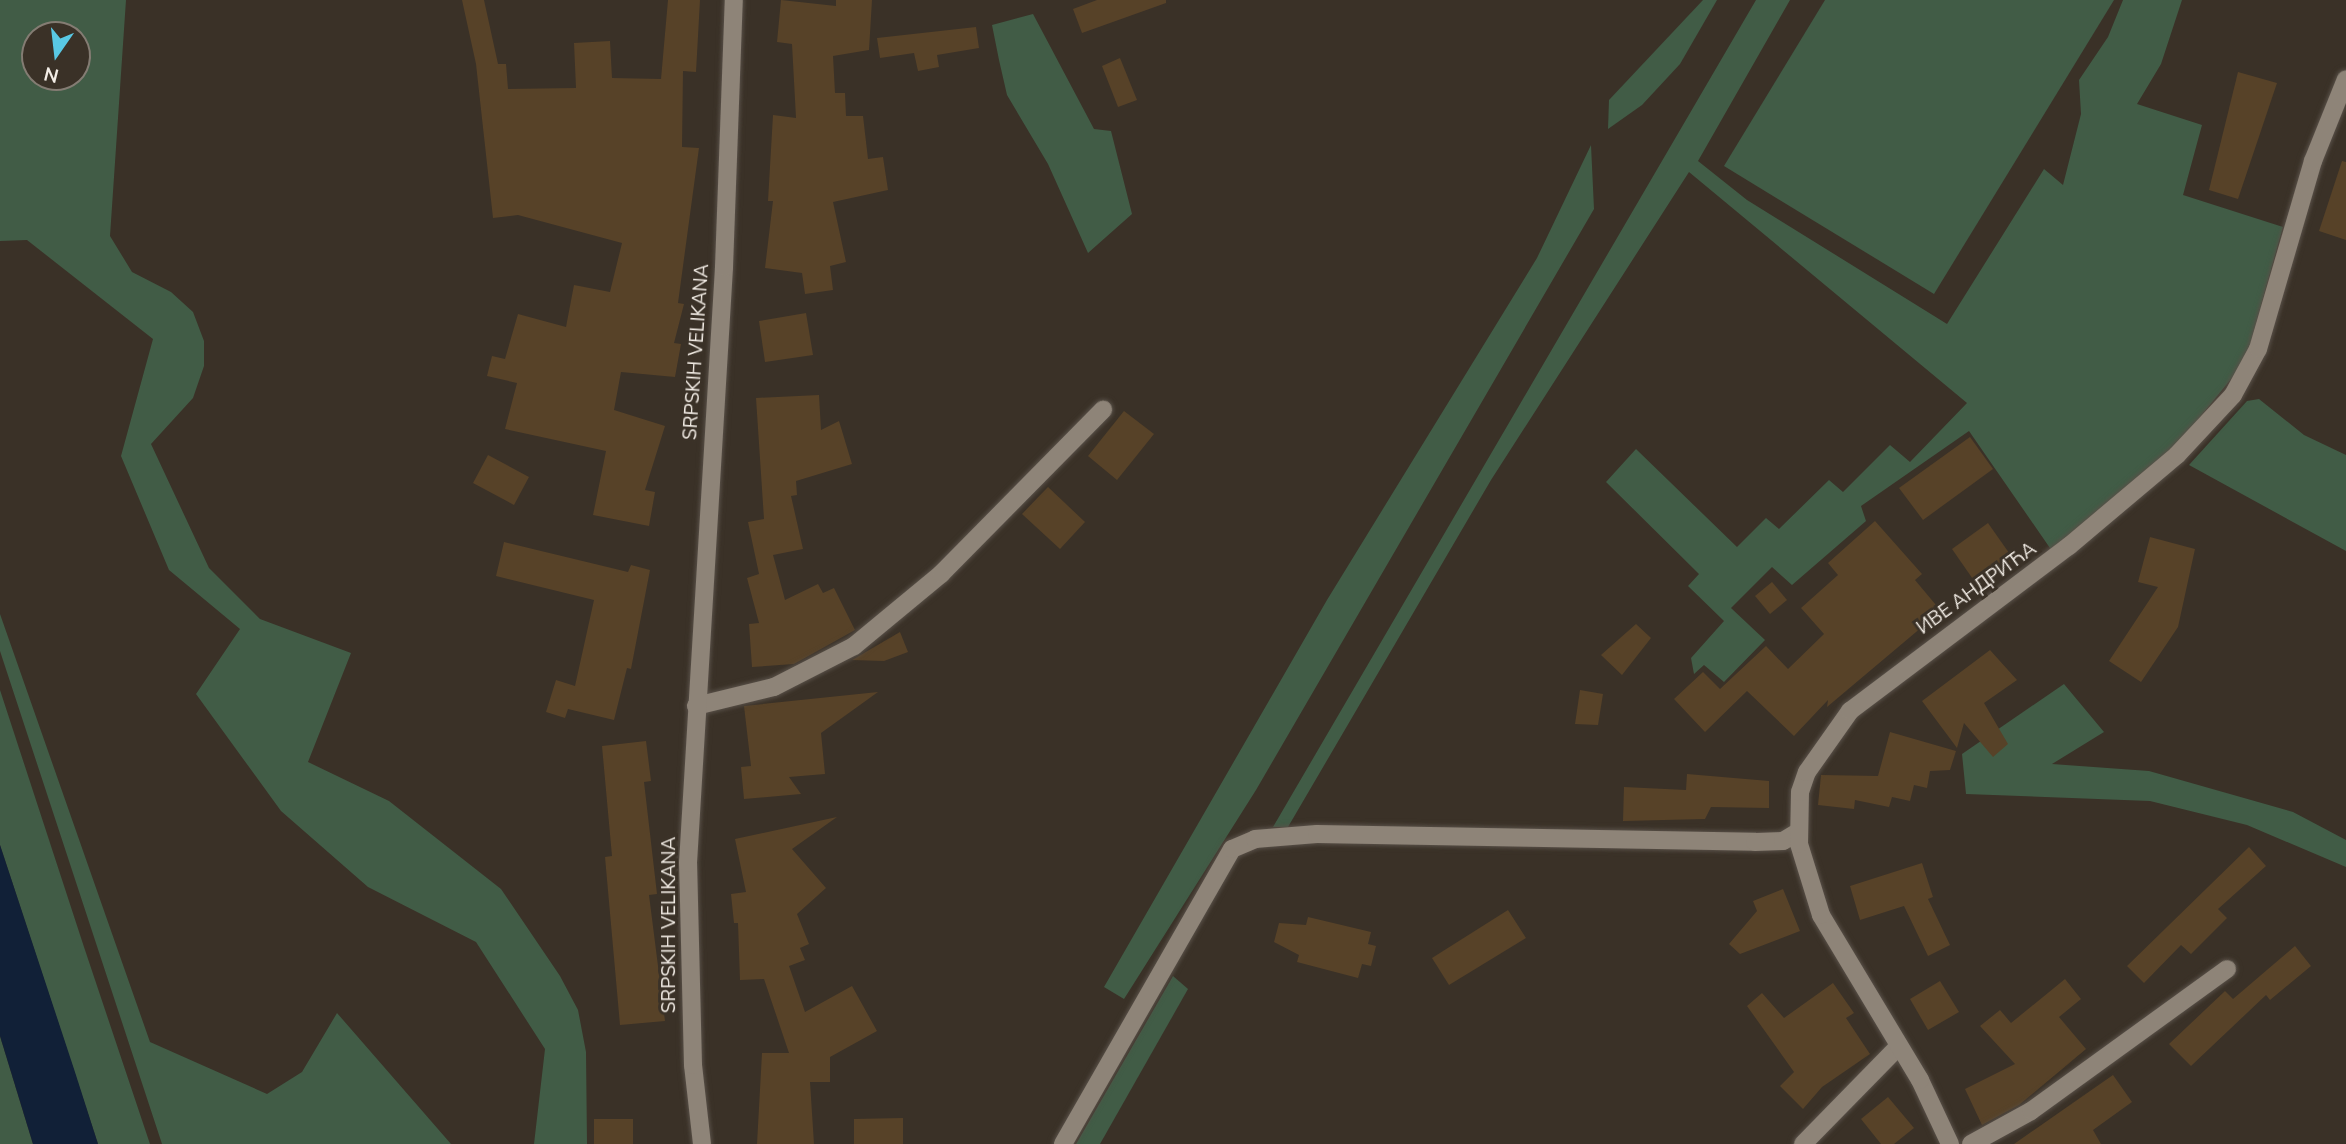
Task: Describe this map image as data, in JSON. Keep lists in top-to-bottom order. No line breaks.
{"streets":{"street":["SRPSKIH VELIKANA","ИВЕ АНДРИЋА"]},"north":"bottom"}
